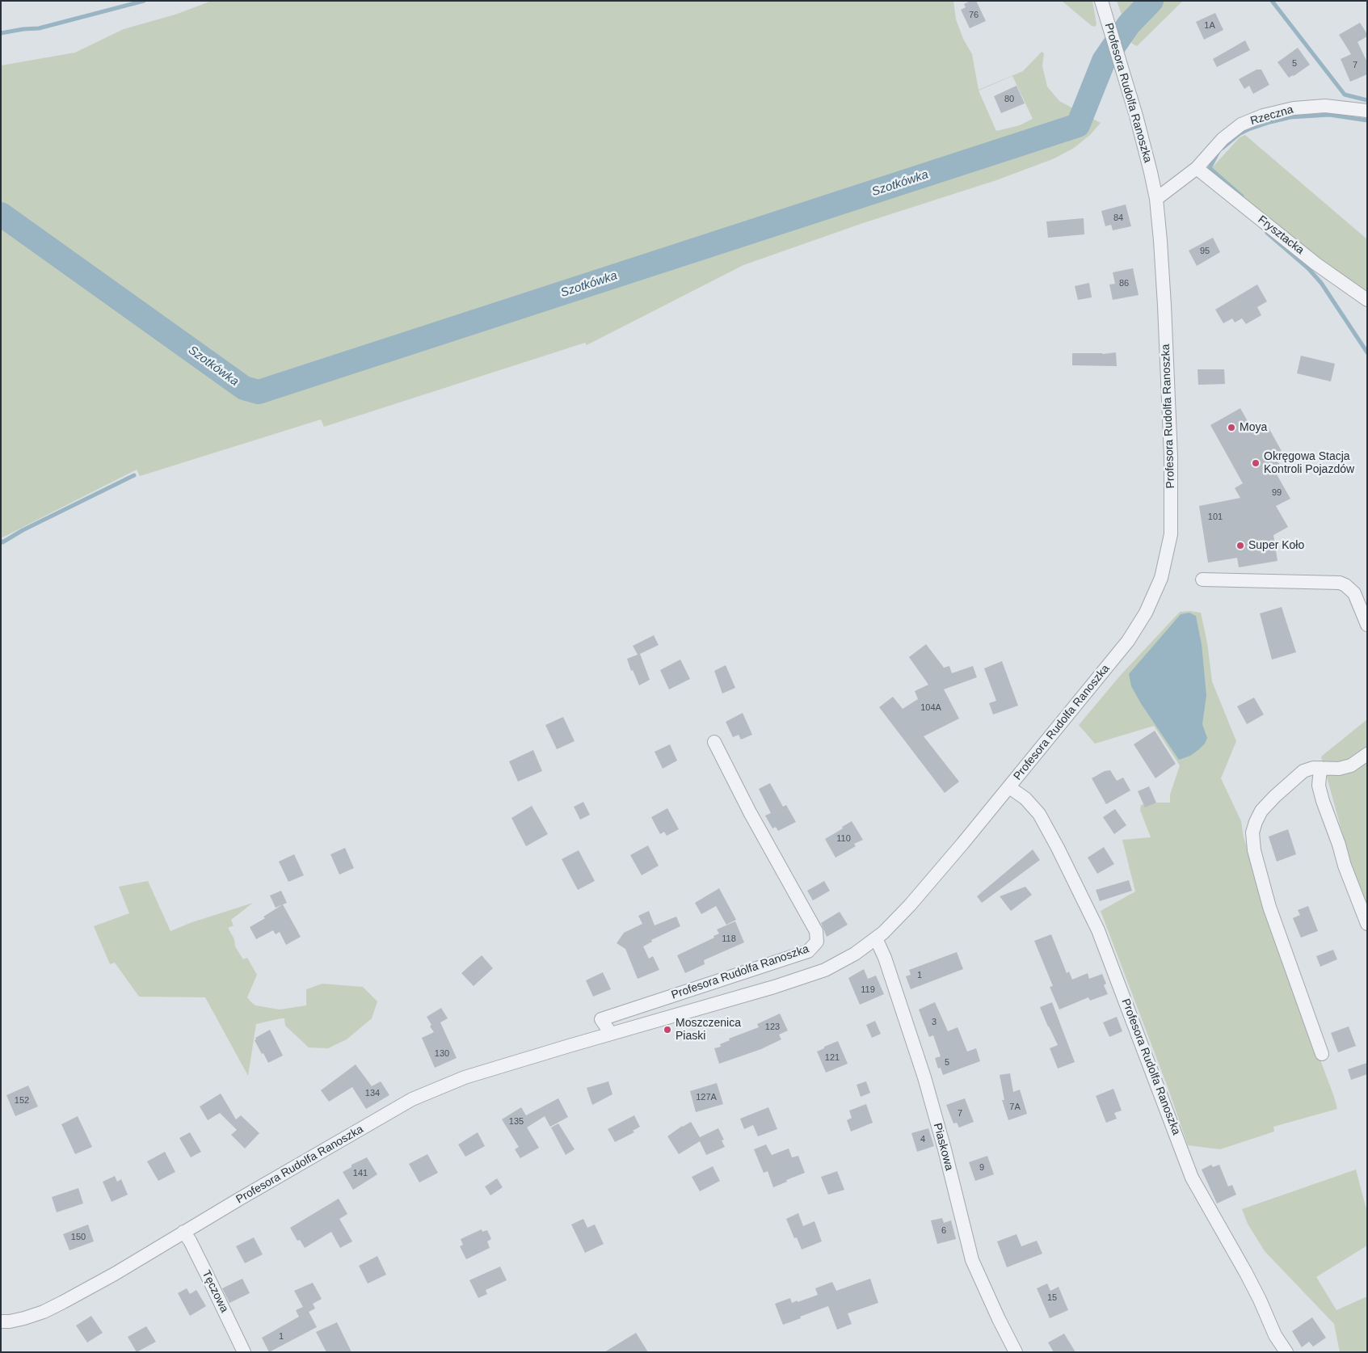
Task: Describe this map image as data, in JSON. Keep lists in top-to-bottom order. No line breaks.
{"streets":{"street":["Profesora Rudolfa Ranoszka","Rzeczna","Frysztacka","Piaskowa","Tęczowa"]},"crossings":[["Profesora Rudolfa Ranoszka","Rzeczna"],["Profesora Rudolfa Ranoszka","Piaskowa"],["Profesora Rudolfa Ranoszka","Tęczowa"],["Rzeczna","Frysztacka"]],"water":["Szotkówka"],"places":["Moya","Okręgowa Stacja Kontroli Pojazdów","Super Koło","Moszczenica Piaski"],"house_numbers":["76","1A","5","7","80","84","95","86","99","101","104A","110","118","1","119","3","123","130","121","5","134","127A","152","7A","7","135","4","9","141","6","150","15","1"]}
